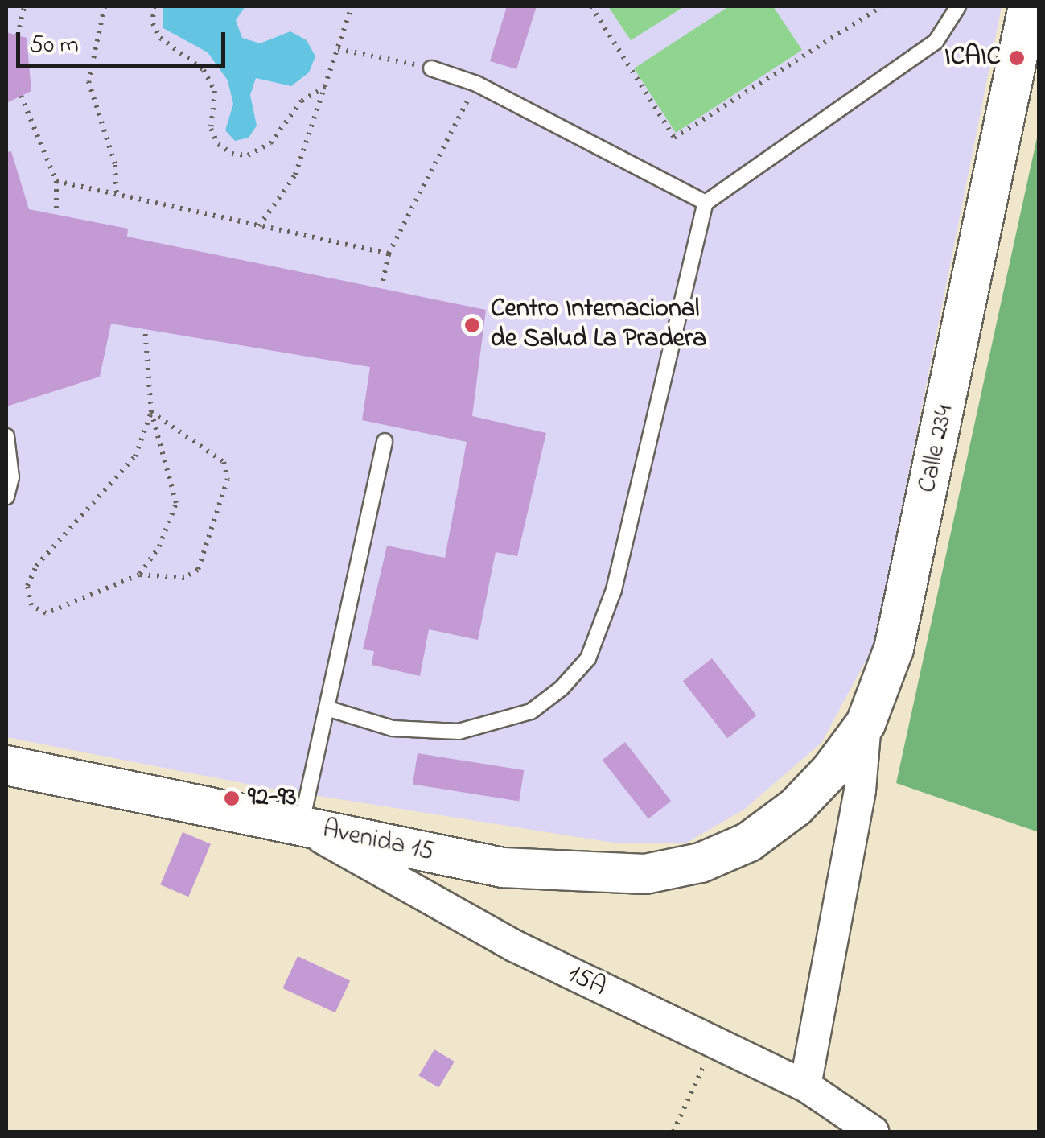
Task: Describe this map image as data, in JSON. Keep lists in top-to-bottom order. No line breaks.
{"streets":{"street":["Calle 234","Avenida 15","15A"]},"crossings":[["Calle 234","Avenida 15"],["Avenida 15","15A"]],"places":["ICAIC","Centro Internacional de Salud La Pradera","92-93"],"scale_bar":"50 m"}
